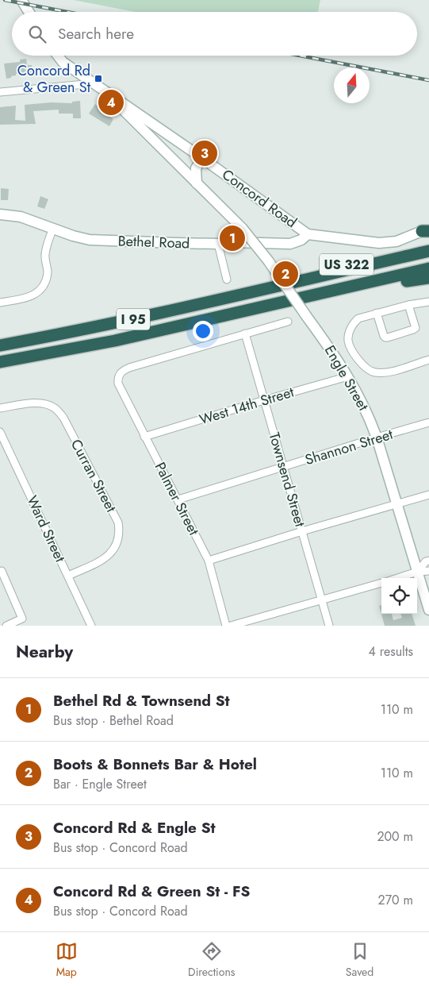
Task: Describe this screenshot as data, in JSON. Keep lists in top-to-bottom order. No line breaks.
{"streets":{"highway":["US 322","I 95"],"main road":["Concord Road","Bethel Road","Engle Street"],"street":["West 14th Street","Shannon Street","Curran Street","Townsend Street","Palmer Street","Ward Street"]},"crossings":[["Concord Road","Bethel Road"],["Concord Road","Engle Street"],["US 322","I 95"],["Engle Street","West 14th Street"],["Engle Street","Shannon Street"],["West 14th Street","Townsend Street"],["West 14th Street","Palmer Street"],["Shannon Street","Townsend Street"],["Shannon Street","Palmer Street"],["Curran Street","Ward Street"],["Townsend Street","Palmer Street"]],"places":{"transit":["Concord Rd & Green St"]},"north":"top","page":{"search":"Search here","pins":["4","3","1","2"],"heading":["Nearby","4 results"],"list":[{"mark":"1","name":"Bethel Rd & Townsend St","note":"Bus stop · Bethel Road","value":"110 m"},{"mark":"2","name":"Boots & Bonnets Bar & Hotel","note":"Bar · Engle Street","value":"110 m"},{"mark":"3","name":"Concord Rd & Engle St","note":"Bus stop · Concord Road","value":"200 m"},{"mark":"4","name":"Concord Rd & Green St - FS","note":"Bus stop · Concord Road","value":"270 m"}],"nav":["Map","Directions","Saved"]}}
